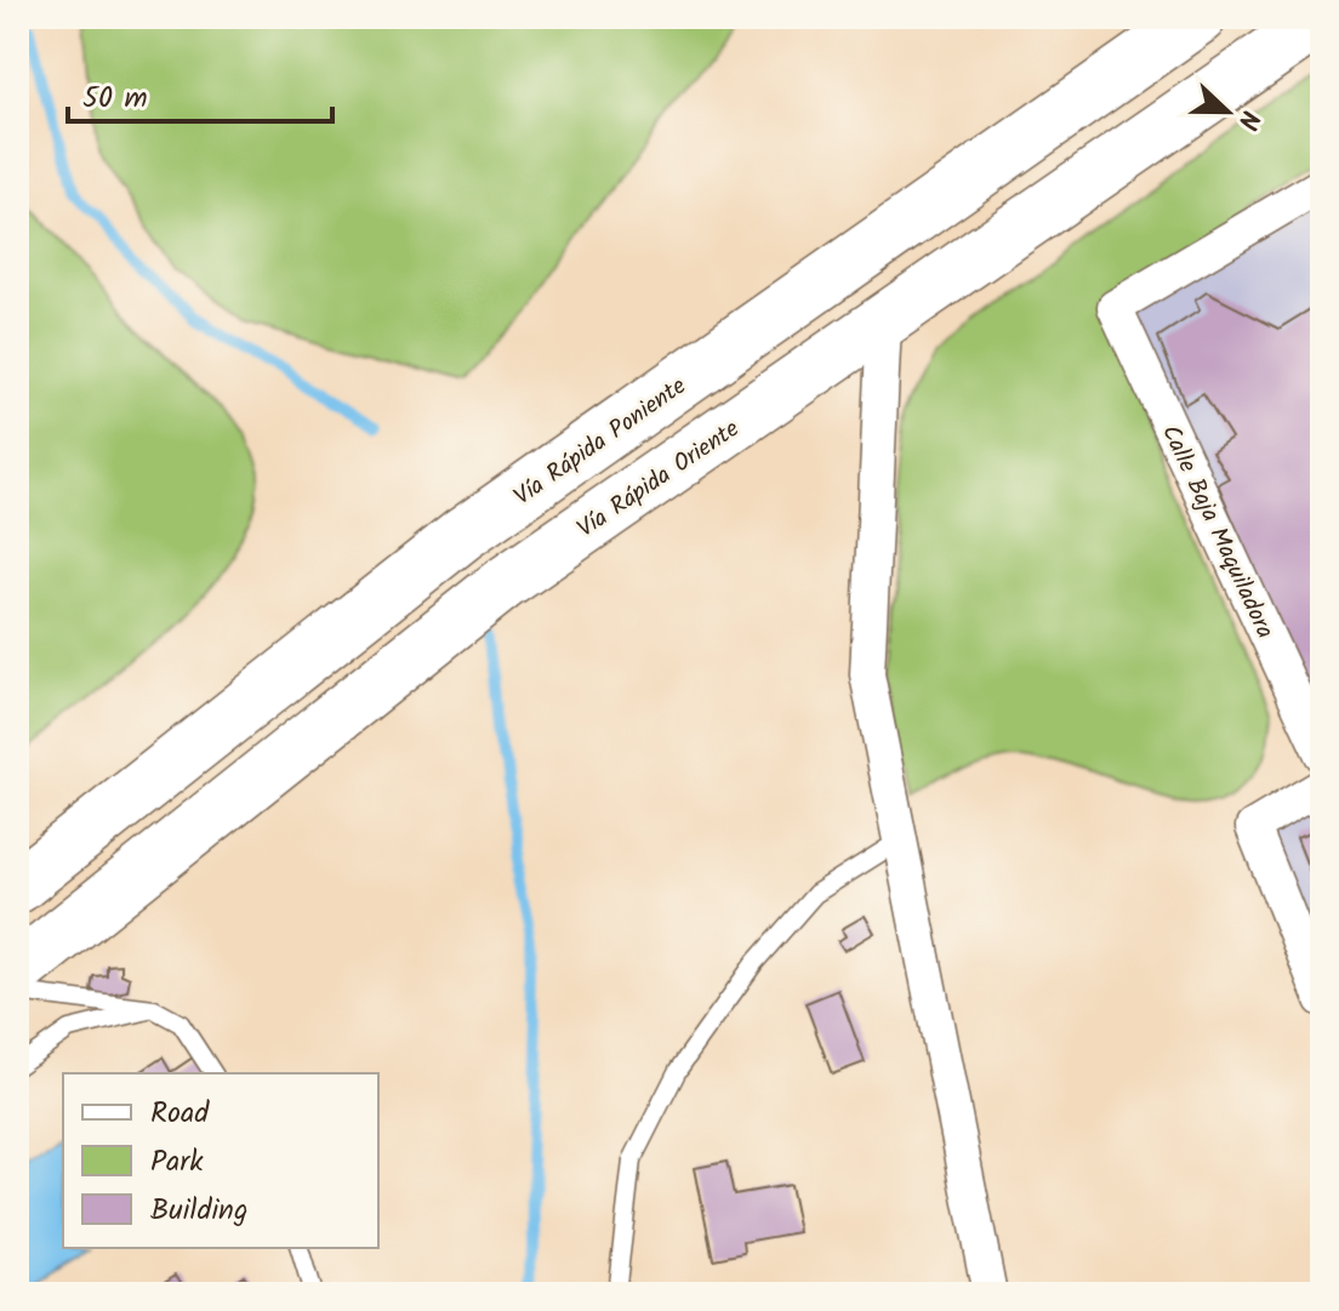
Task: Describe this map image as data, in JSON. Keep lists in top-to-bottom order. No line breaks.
{"streets":{"highway":["Vía Rápida Poniente","Vía Rápida Oriente"],"street":["Calle Baja Maquiladora"]},"legend":["Road","Park","Building"],"scale_bar":"50 m","north":"right"}
